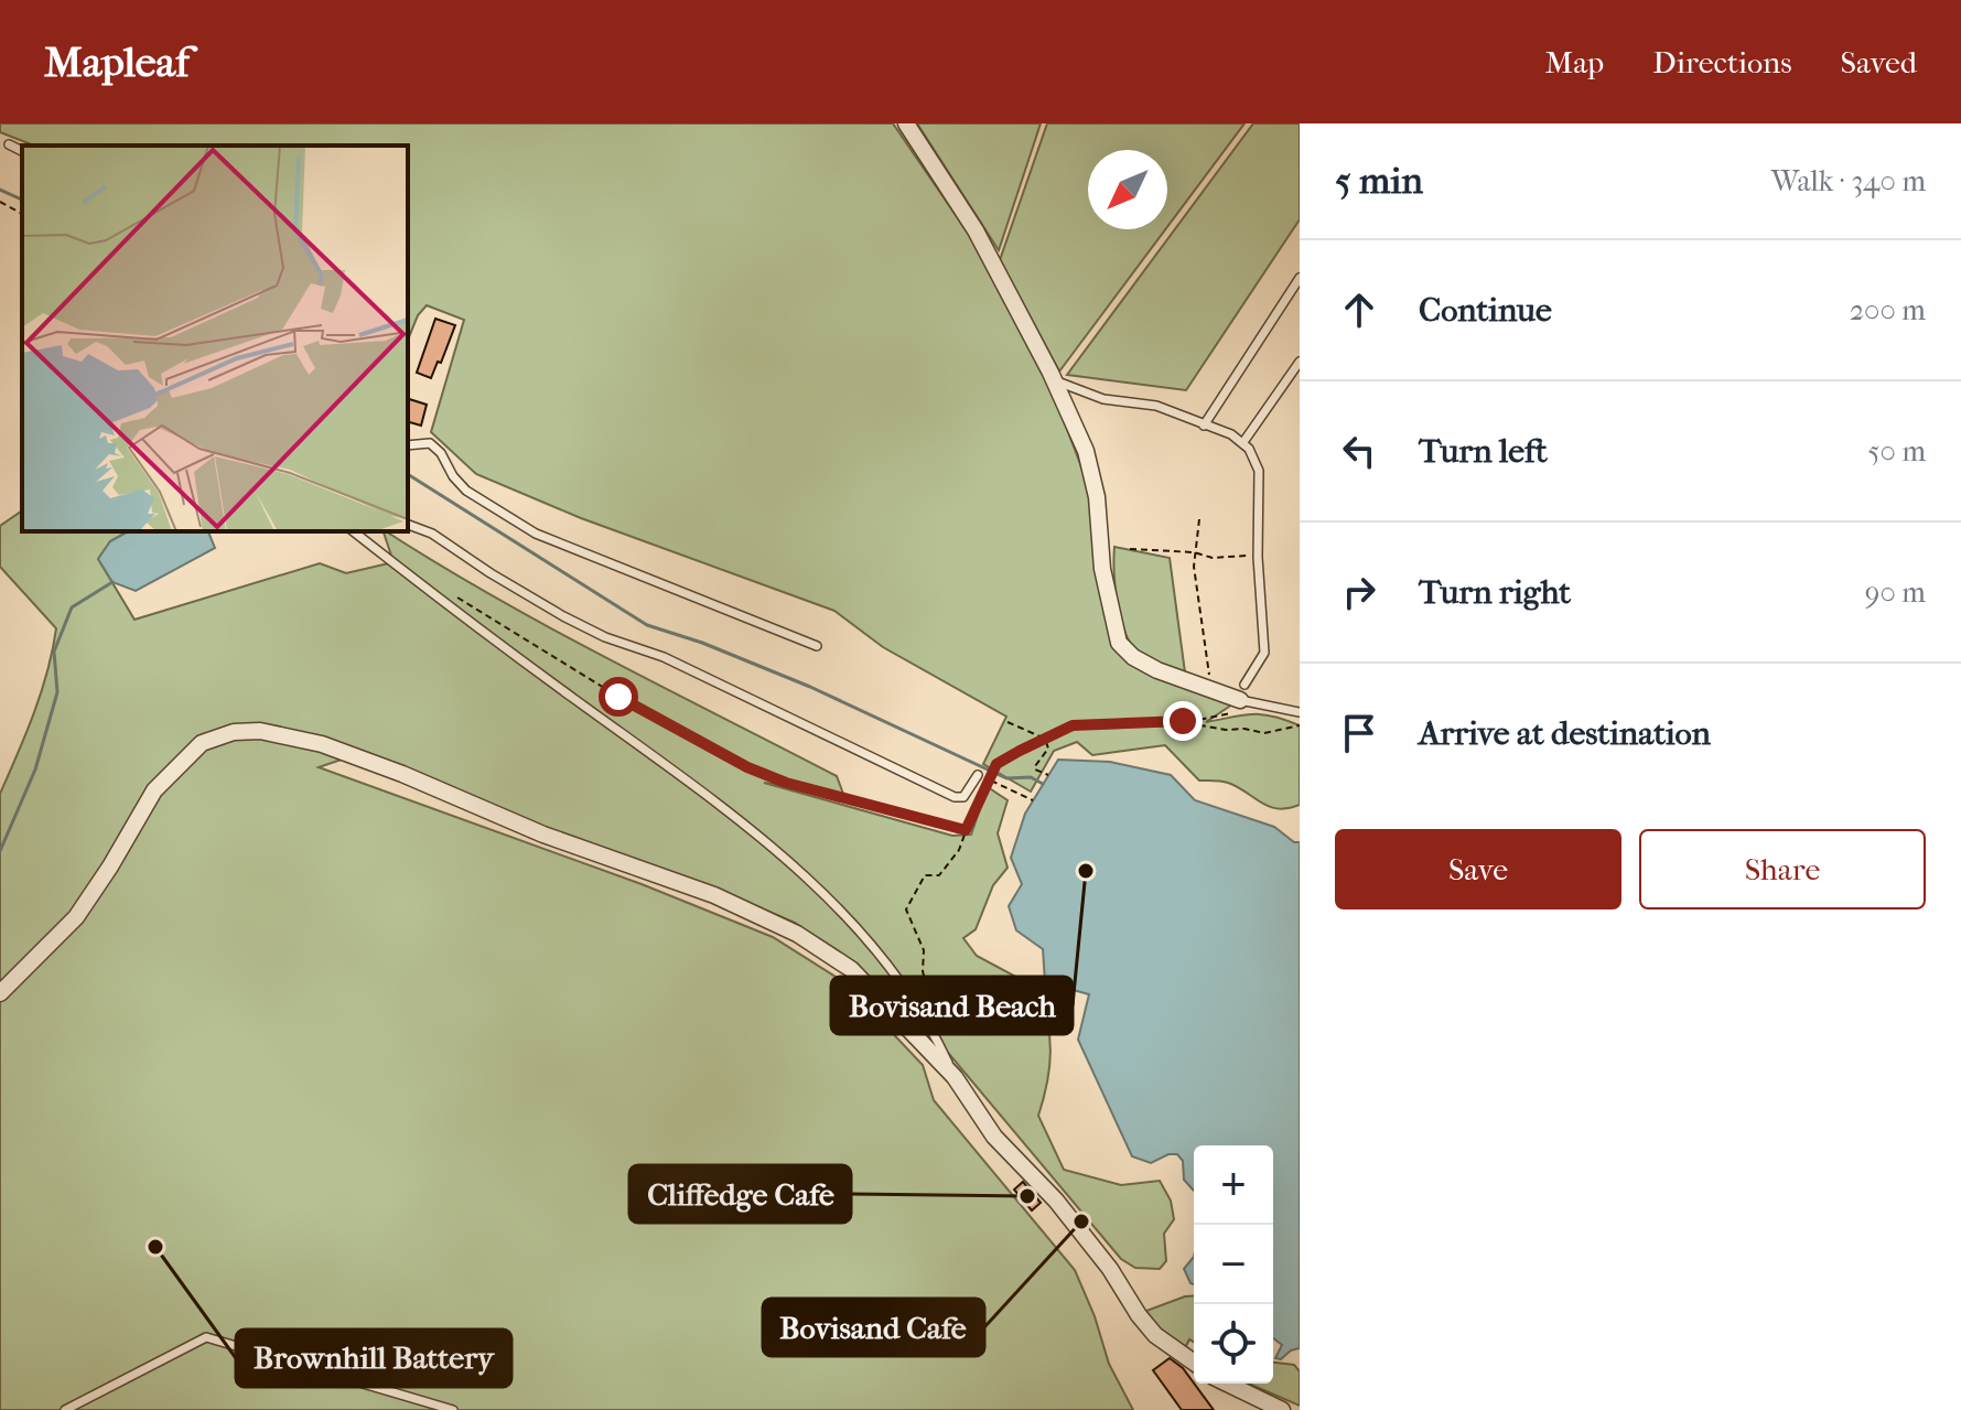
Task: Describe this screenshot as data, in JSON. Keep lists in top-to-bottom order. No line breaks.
{"places":["Bovisand Beach","Cliffedge Cafe","Bovisand Cafe","Brownhill Battery"],"north":"bottom left","page":{"header":"Mapleaf","nav":["Map","Directions","Saved"],"heading":["5 min","Walk · 340 m"],"list":[["Continue","200 m"],["Turn left","50 m"],["Turn right","90 m"],"Arrive at destination"],"buttons":["Save","Share"],"map_buttons":["+","−"]}}
